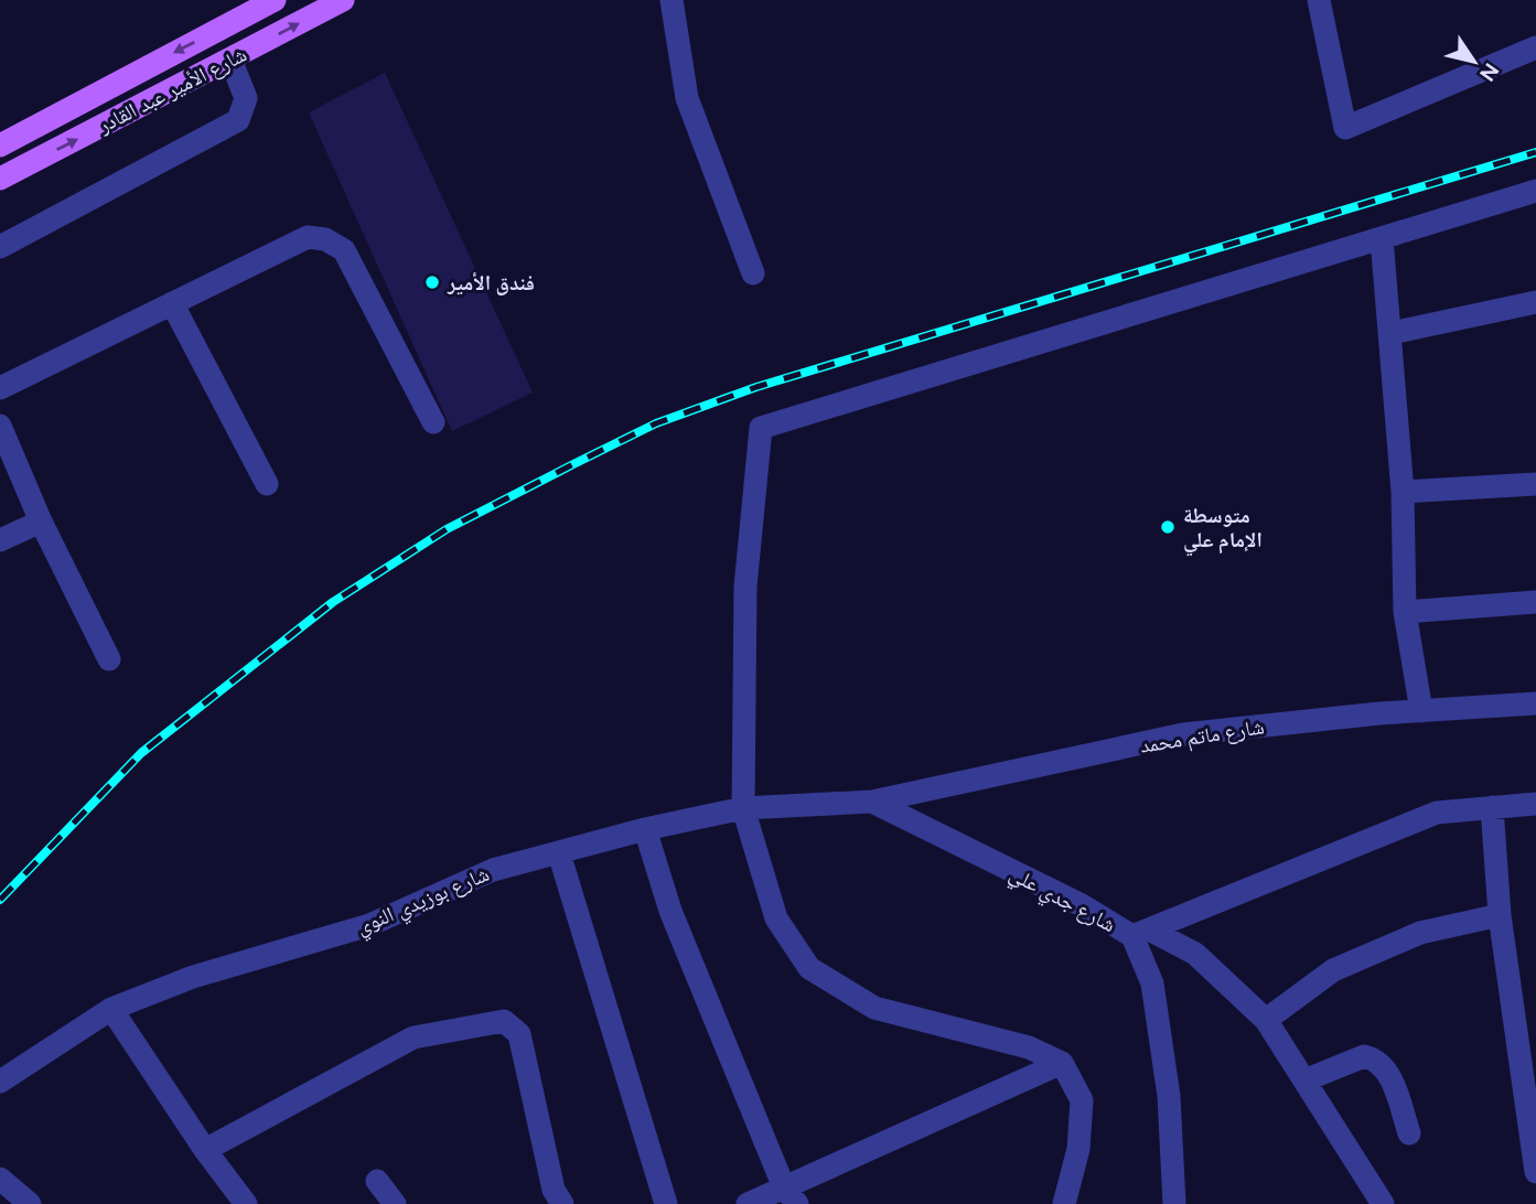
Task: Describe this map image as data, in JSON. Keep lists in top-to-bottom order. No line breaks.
{"streets":{"main road":["شارع الأمير عبد القادر"],"street":["شارع ماتم محمد","شارع جدي علي","شارع بوزيدي النوي"]},"crossings":[["شارع ماتم محمد","شارع جدي علي"],["شارع ماتم محمد","شارع بوزيدي النوي"],["شارع جدي علي","شارع بوزيدي النوي"]],"places":["فندق الأمير","متوسطة الإمام علي"],"north":"bottom right"}
